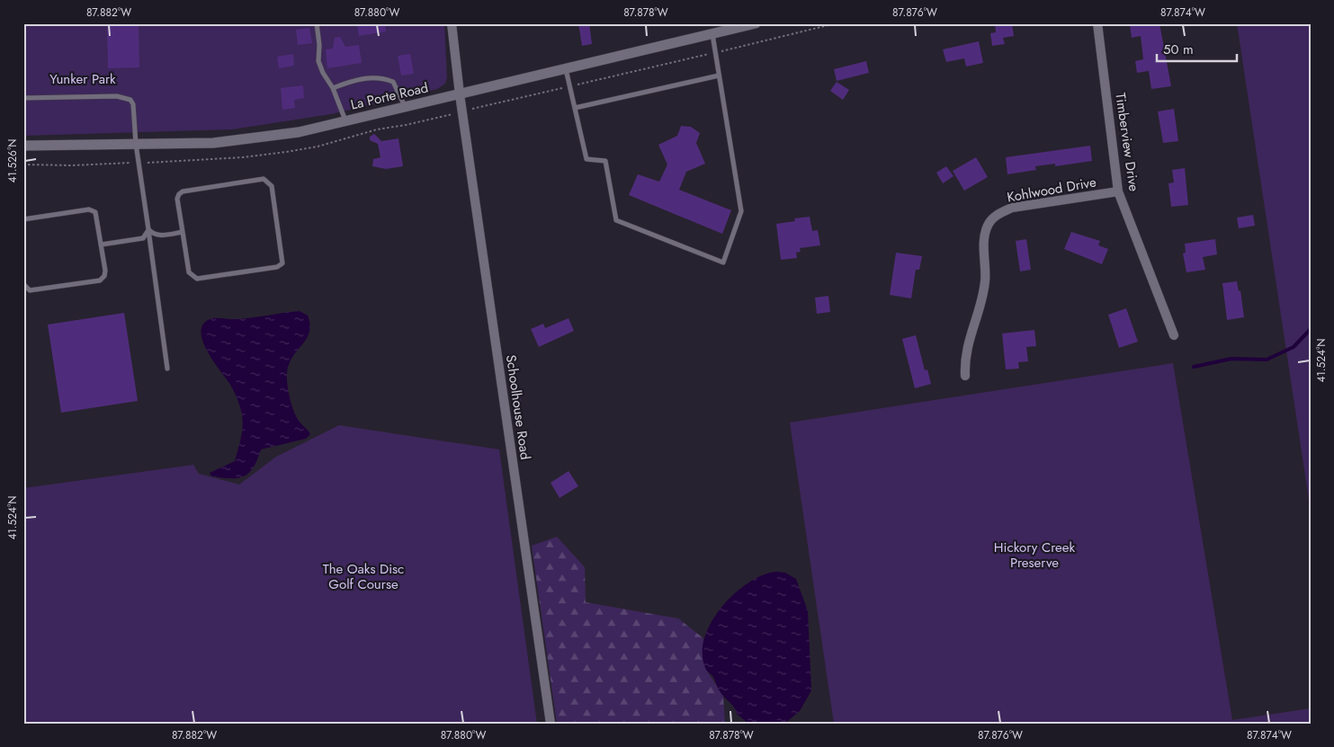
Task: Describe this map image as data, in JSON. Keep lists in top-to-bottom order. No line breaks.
{"streets":{"street":["La Porte Road","Timberview Drive","Kohlwood Drive","Schoolhouse Road"]},"crossings":[["La Porte Road","Schoolhouse Road"],["Timberview Drive","Kohlwood Drive"]],"parks":["Yunker Park","Hickory Creek Preserve","The Oaks Disc Golf Course"],"scale_bar":"50 m","coordinates":["87.882°W","87.880°W","87.878°W","87.876°W","87.874°W","41.526°N","41.524°N"]}
